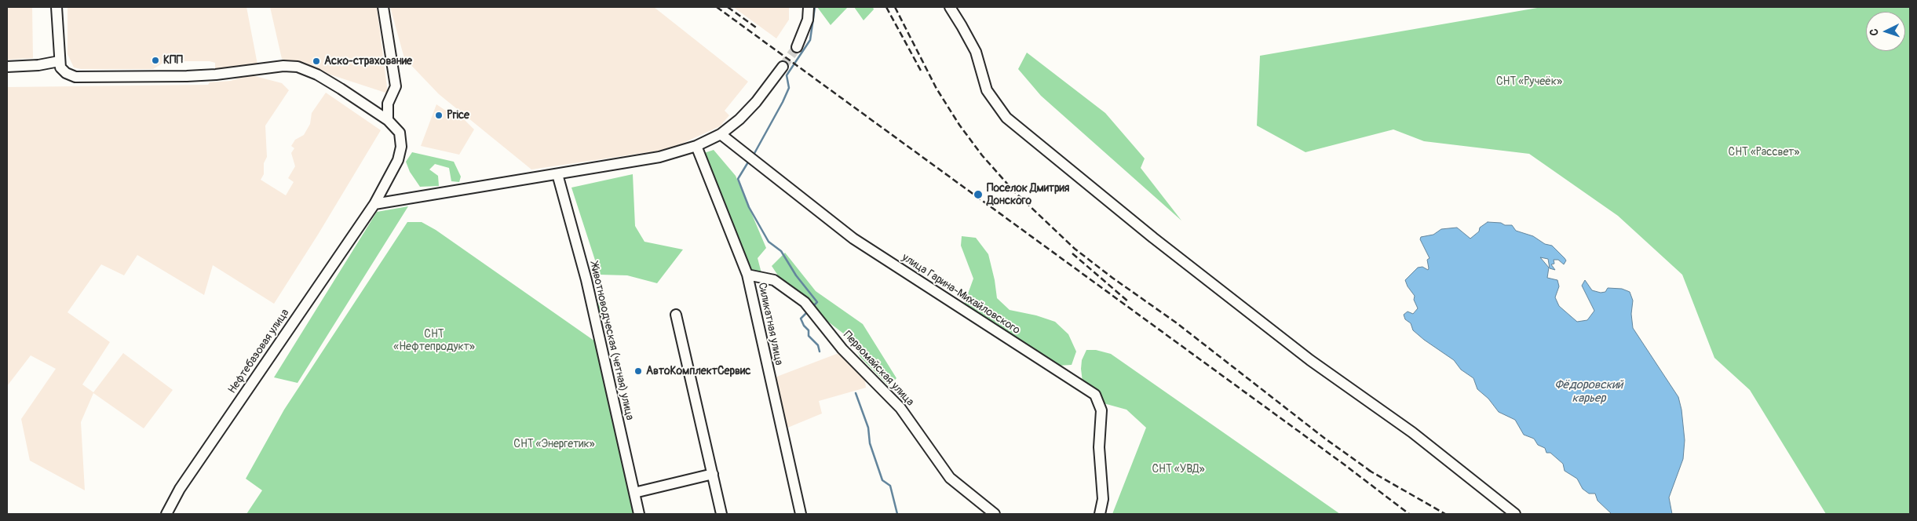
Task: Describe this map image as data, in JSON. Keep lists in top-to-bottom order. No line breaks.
{"streets":{"street":["улица Гарина-Михайловского","Силикатная улица","Животноводческая (четная) улица","Нефтебазовая улица","Первомайская улица"]},"crossings":[["Силикатная улица","Первомайская улица"]],"water":["Фёдоровский карьер"],"parks":["СНТ «Ручеёк»","СНТ «Рассвет»","СНТ «Нефтепродукт»","СНТ «Энергетик»","СНТ «УВД»"],"places":["КПП","Аско-страхование","Price","Поселок Дмитрия Донского","АвтоКомплектСервис"],"north":"left"}
